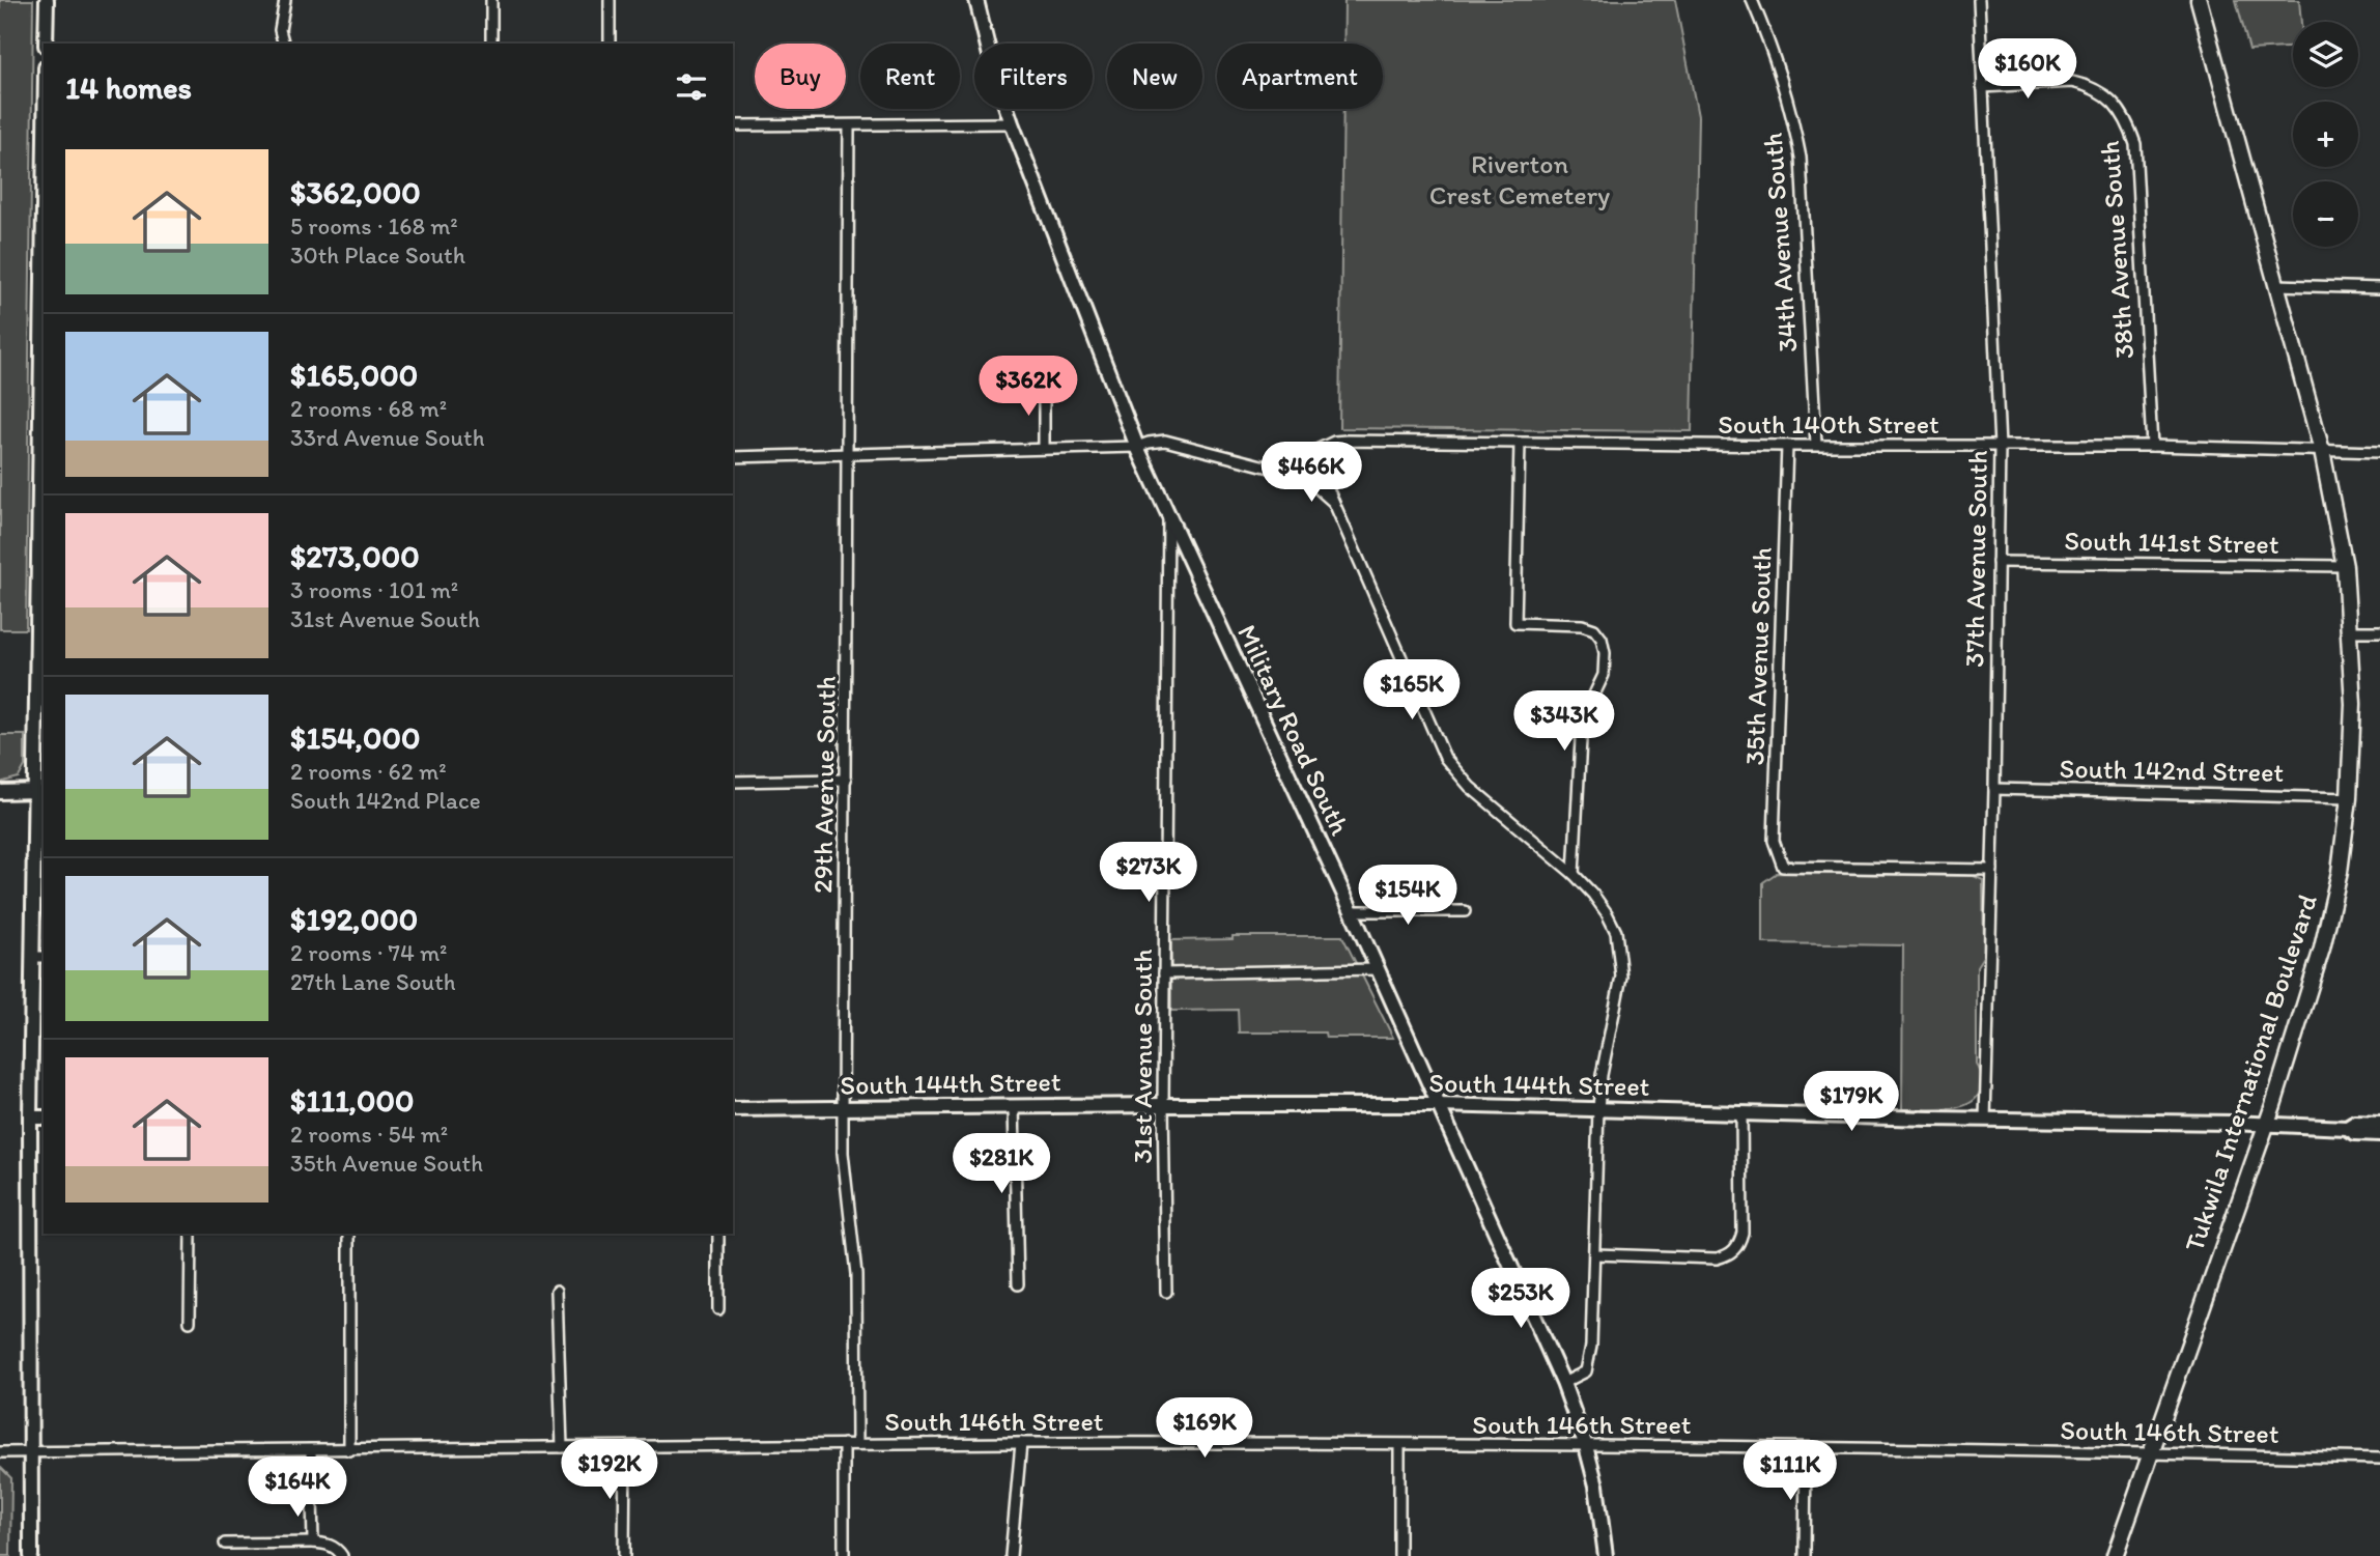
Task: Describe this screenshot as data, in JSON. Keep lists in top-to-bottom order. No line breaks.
{"streets":{"main road":["Tukwila International Boulevard"],"street":["34th Avenue South","38th Avenue South","South 140th Street","South 141st Street","37th Avenue South","35th Avenue South","Military Road South","South 142nd Street","29th Avenue South","31st Avenue South","South 144th Street","South 146th Street"]},"crossings":[["34th Avenue South","South 140th Street"],["38th Avenue South","South 140th Street"],["38th Avenue South","37th Avenue South"],["South 140th Street","37th Avenue South"],["South 140th Street","35th Avenue South"],["South 140th Street","Tukwila International Boulevard"],["South 141st Street","37th Avenue South"],["South 141st Street","Tukwila International Boulevard"],["37th Avenue South","35th Avenue South"],["37th Avenue South","South 142nd Street"],["37th Avenue South","South 144th Street"],["Military Road South","31st Avenue South"],["Military Road South","South 144th Street"],["Military Road South","South 146th Street"],["South 142nd Street","Tukwila International Boulevard"],["29th Avenue South","South 144th Street"],["29th Avenue South","South 146th Street"],["31st Avenue South","South 144th Street"],["Tukwila International Boulevard","South 144th Street"],["Tukwila International Boulevard","South 146th Street"]],"parks":["Riverton Crest Cemetery"],"page":{"map_buttons":["+","−"],"price":["$160K","$362K","$466K","$165K","$343K","$273K","$154K","$179K","$281K","$253K","$169K","$192K","$111K","$164K"],"chip":["Buy","Rent","Filters","New","Apartment"],"heading":"14 homes","list":[{"name":"$362,000","note":"5 rooms · 168 m² · 30th Place South"},{"name":"$165,000","note":"2 rooms · 68 m² · 33rd Avenue South"},{"name":"$273,000","note":"3 rooms · 101 m² · 31st Avenue South"},{"name":"$154,000","note":"2 rooms · 62 m² · South 142nd Place"},{"name":"$192,000","note":"2 rooms · 74 m² · 27th Lane South"},{"name":"$111,000","note":"2 rooms · 54 m² · 35th Avenue South"}]}}
